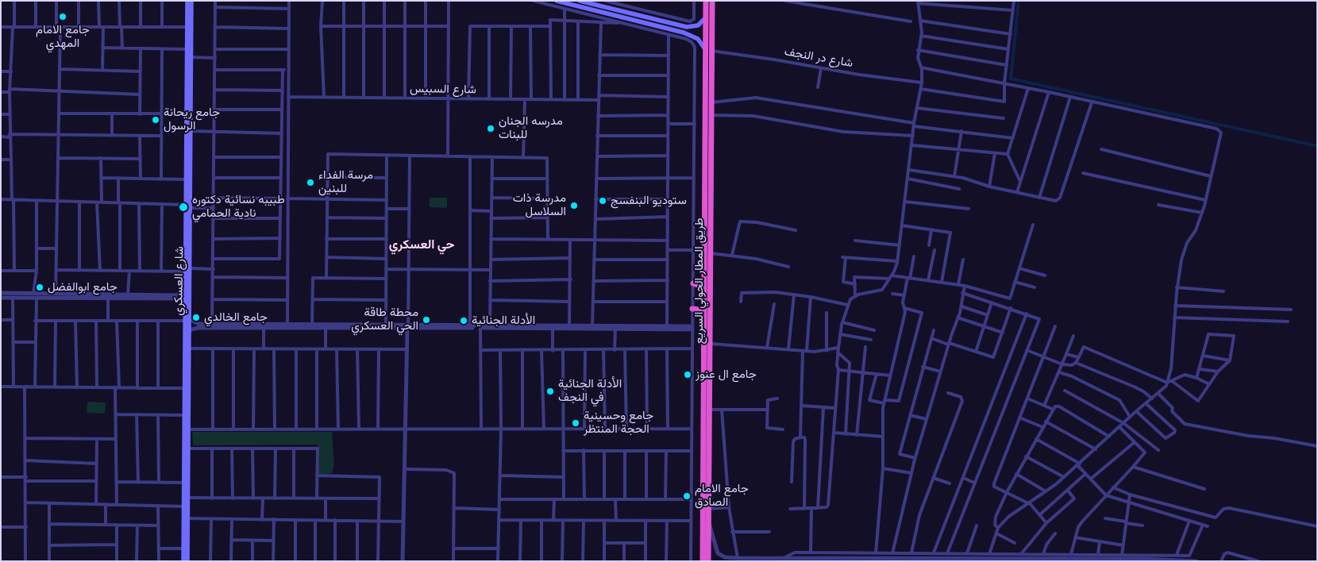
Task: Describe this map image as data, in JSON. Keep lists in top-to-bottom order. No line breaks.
{"streets":{"highway":["طريق المطار الحولي السريع"],"main road":["شارع العسكري"],"street":["شارع در النجف","شارع السبيس"]},"crossings":[["شارع در النجف","طريق المطار الحولي السريع"]],"districts":["حي العسكري"],"places":["جامع الامام المهدي","جامع ريحانة الرسول","مدرسه الجنان للبنات","مرسة الفداء للبنين","ستوديو البنفسج","مدرسة ذات السلاسل","طبيبه نسائية دكتوره نادية الحمامي","جامع ابوالفضل","جامع الخالدي","محطة طاقة الحي العسكري","الأدلة الجنائية","جامع ال عنوز","الأدلة الجنائية في النجف","جامع وحسينية الحجة المنتظر","جامع الامام الصادق"]}
